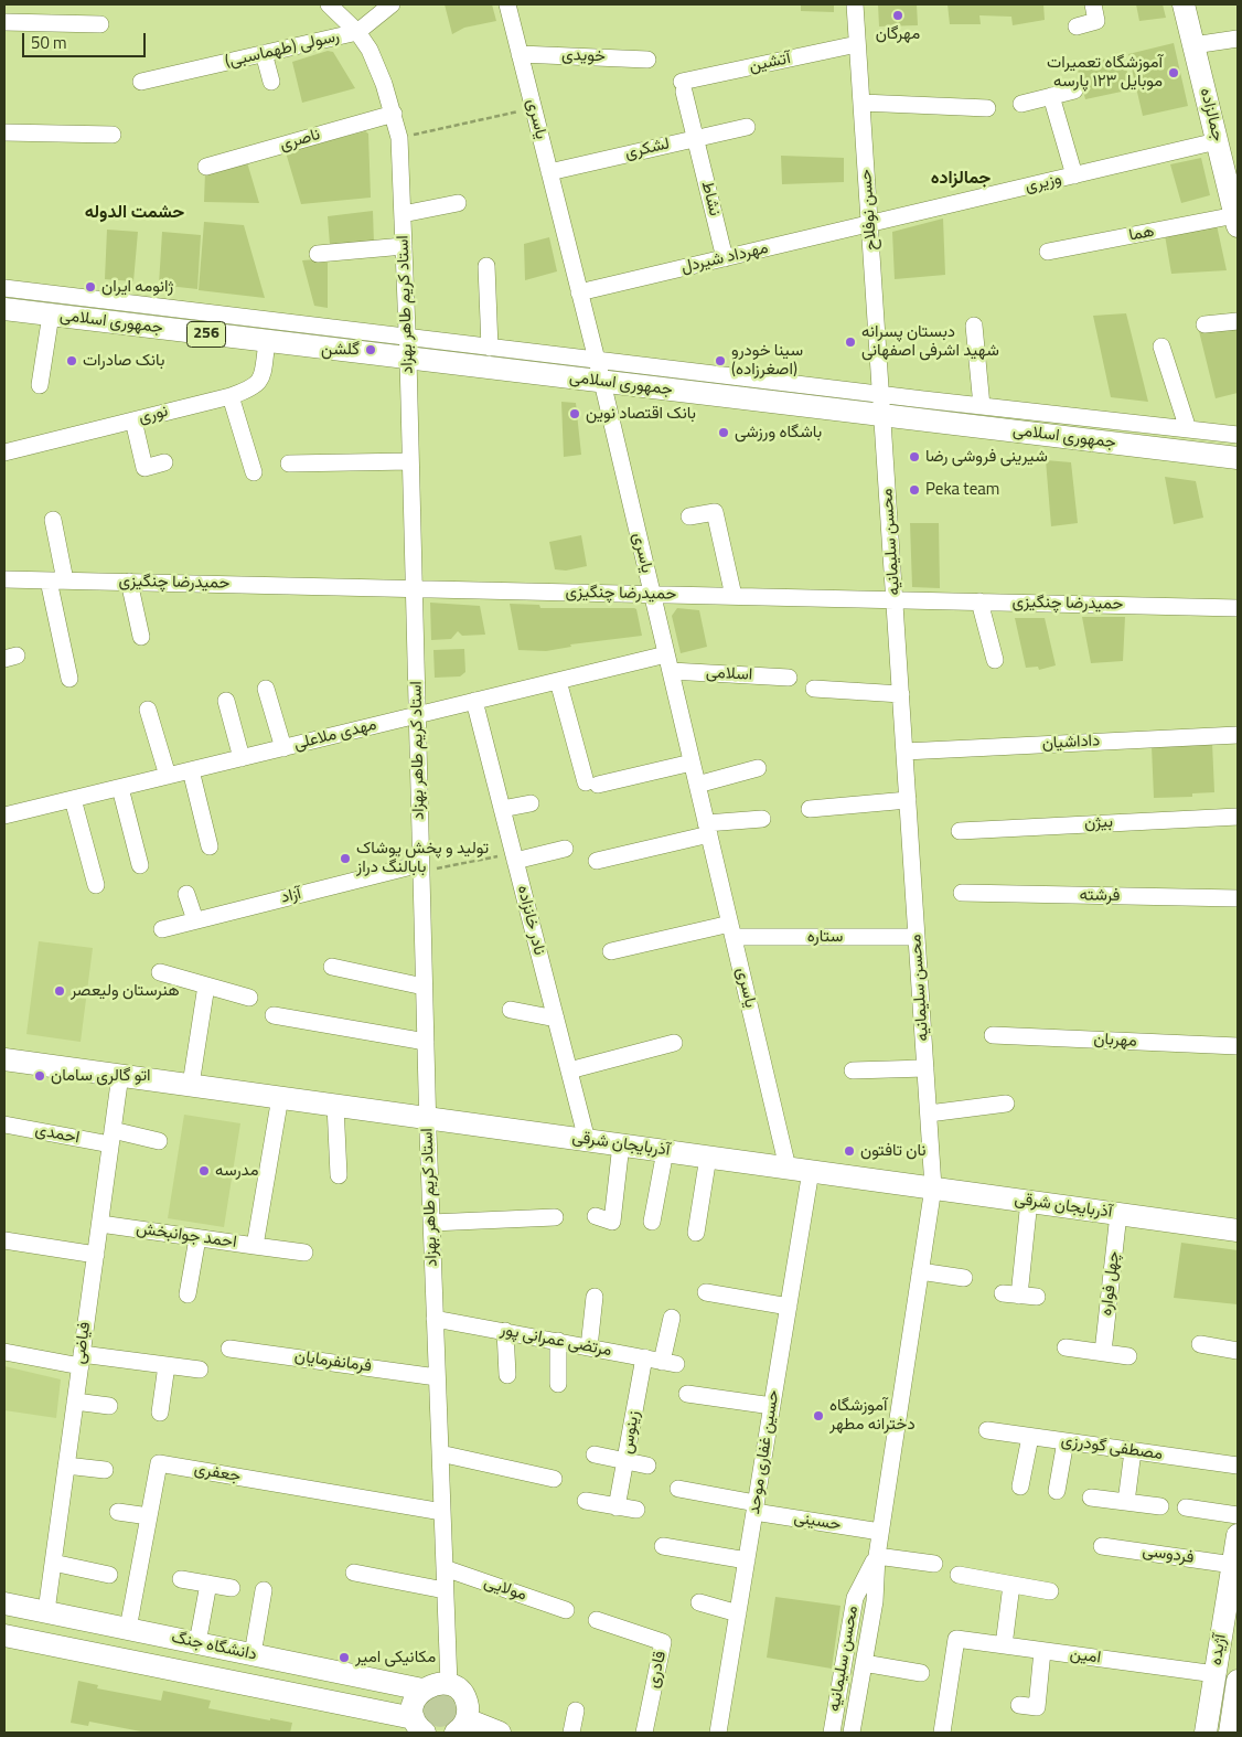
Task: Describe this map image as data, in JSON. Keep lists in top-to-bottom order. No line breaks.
{"streets":{"main road":["جمالزاده","جمهوری اسلامی","256","آذربایجان شرقی","دانشگاه جنگ","آژیده"],"street":["رسولی (طهماسبی)","خویدی","آتشین","یاسری","ناصری","لشکری","وزیری","نشاط","حسن نوفلاح","هما","مهرداد شیردل","استاد کریم طاهر بهزاد","نوری","محسن سلیمانیه","حمیدرضا چنگیزی","اسلامی","مهدی ملاعلی","داداشیان","بیژن","آزاد","فرشته","نادر خانزاده","ستاره","مهربان","احمدی","احمد جوانبخش","چهل فواره","مرتضی عمرانی پور","فیاضی","فرمانفرمایان","زینوس","مصطفی گودرزی","حسین غفاری موحد","جعفری","حسینی","فردوسی","مولایی","امین","قادری"]},"crossings":[["رسولی (طهماسبی)","استاد کریم طاهر بهزاد"],["خویدی","یاسری"],["آتشین","لشکری"],["آتشین","نشاط"],["آتشین","حسن نوفلاح"],["جمالزاده","وزیری"],["جمالزاده","هما"],["یاسری","لشکری"],["یاسری","مهرداد شیردل"],["یاسری","جمهوری اسلامی"],["یاسری","حمیدرضا چنگیزی"],["یاسری","اسلامی"],["یاسری","مهدی ملاعلی"],["یاسری","ستاره"],["یاسری","آذربایجان شرقی"],["ناصری","استاد کریم طاهر بهزاد"],["لشکری","نشاط"],["وزیری","حسن نوفلاح"],["وزیری","مهرداد شیردل"],["نشاط","مهرداد شیردل"],["حسن نوفلاح","مهرداد شیردل"],["حسن نوفلاح","جمهوری اسلامی"],["حسن نوفلاح","محسن سلیمانیه"],["استاد کریم طاهر بهزاد","جمهوری اسلامی"],["استاد کریم طاهر بهزاد","حمیدرضا چنگیزی"],["استاد کریم طاهر بهزاد","مهدی ملاعلی"],["استاد کریم طاهر بهزاد","آزاد"],["استاد کریم طاهر بهزاد","آذربایجان شرقی"],["استاد کریم طاهر بهزاد","مرتضی عمرانی پور"],["استاد کریم طاهر بهزاد","فرمانفرمایان"],["استاد کریم طاهر بهزاد","جعفری"],["استاد کریم طاهر بهزاد","مولایی"],["جمهوری اسلامی","نوری"],["جمهوری اسلامی","محسن سلیمانیه"],["محسن سلیمانیه","حمیدرضا چنگیزی"],["محسن سلیمانیه","داداشیان"],["محسن سلیمانیه","ستاره"],["محسن سلیمانیه","آذربایجان شرقی"],["محسن سلیمانیه","حسینی"],["مهدی ملاعلی","نادر خانزاده"],["نادر خانزاده","آذربایجان شرقی"],["احمدی","فیاضی"],["آذربایجان شرقی","احمد جوانبخش"],["آذربایجان شرقی","چهل فواره"],["آذربایجان شرقی","فیاضی"],["آذربایجان شرقی","حسین غفاری موحد"],["احمد جوانبخش","فیاضی"],["مرتضی عمرانی پور","زینوس"],["فیاضی","دانشگاه جنگ"],["حسین غفاری موحد","حسینی"],["جعفری","دانشگاه جنگ"],["فردوسی","آژیده"],["آژیده","امین"]],"districts":["جمالزاده","حشمت الدوله"],"places":["مهرگان","آموزشگاه تعمیرات موبایل ۱۲۳ پارسه","ژانومه ایران","دبستان پسرانه شهید اشرفی اصفهانی","گلشن","بانک صادرات","سینا خودرو (اصغرزاده)","بانک اقتصاد نوین","باشگاه ورزشی","شیرینی فروشی رضا","Peka team","تولید و پخش پوشاک بابالنگ دراز","هنرستان ولیعصر","اتو گالری سامان","نان تافتون","مدرسه","آموزشگاه دخترانه مطهر","مکانیکی امیر"],"scale_bar":"50 m"}
